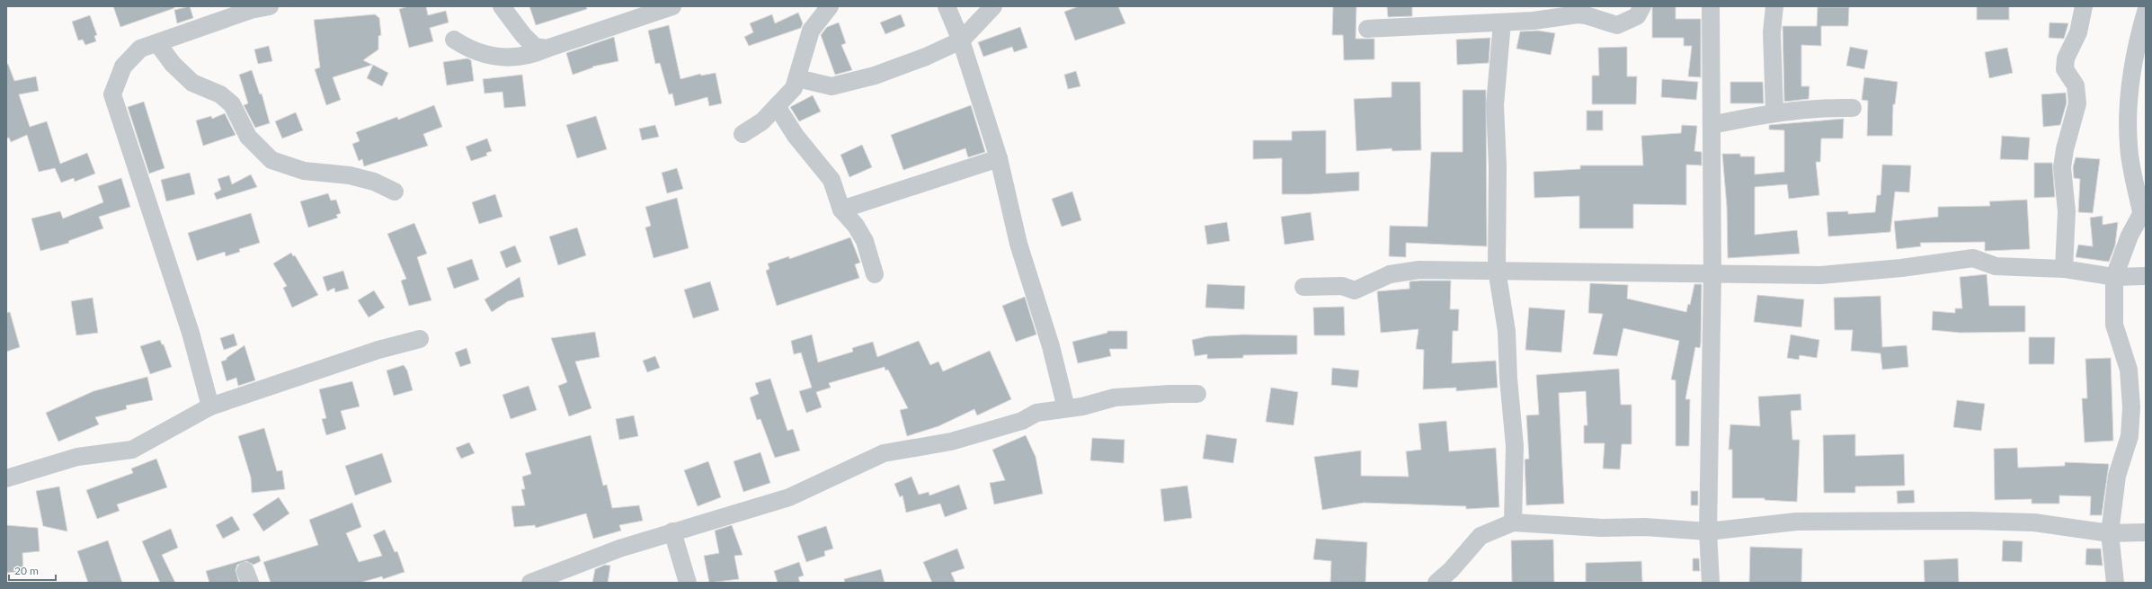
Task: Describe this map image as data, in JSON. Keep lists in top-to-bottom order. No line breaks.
{"scale_bar":"20 m"}
